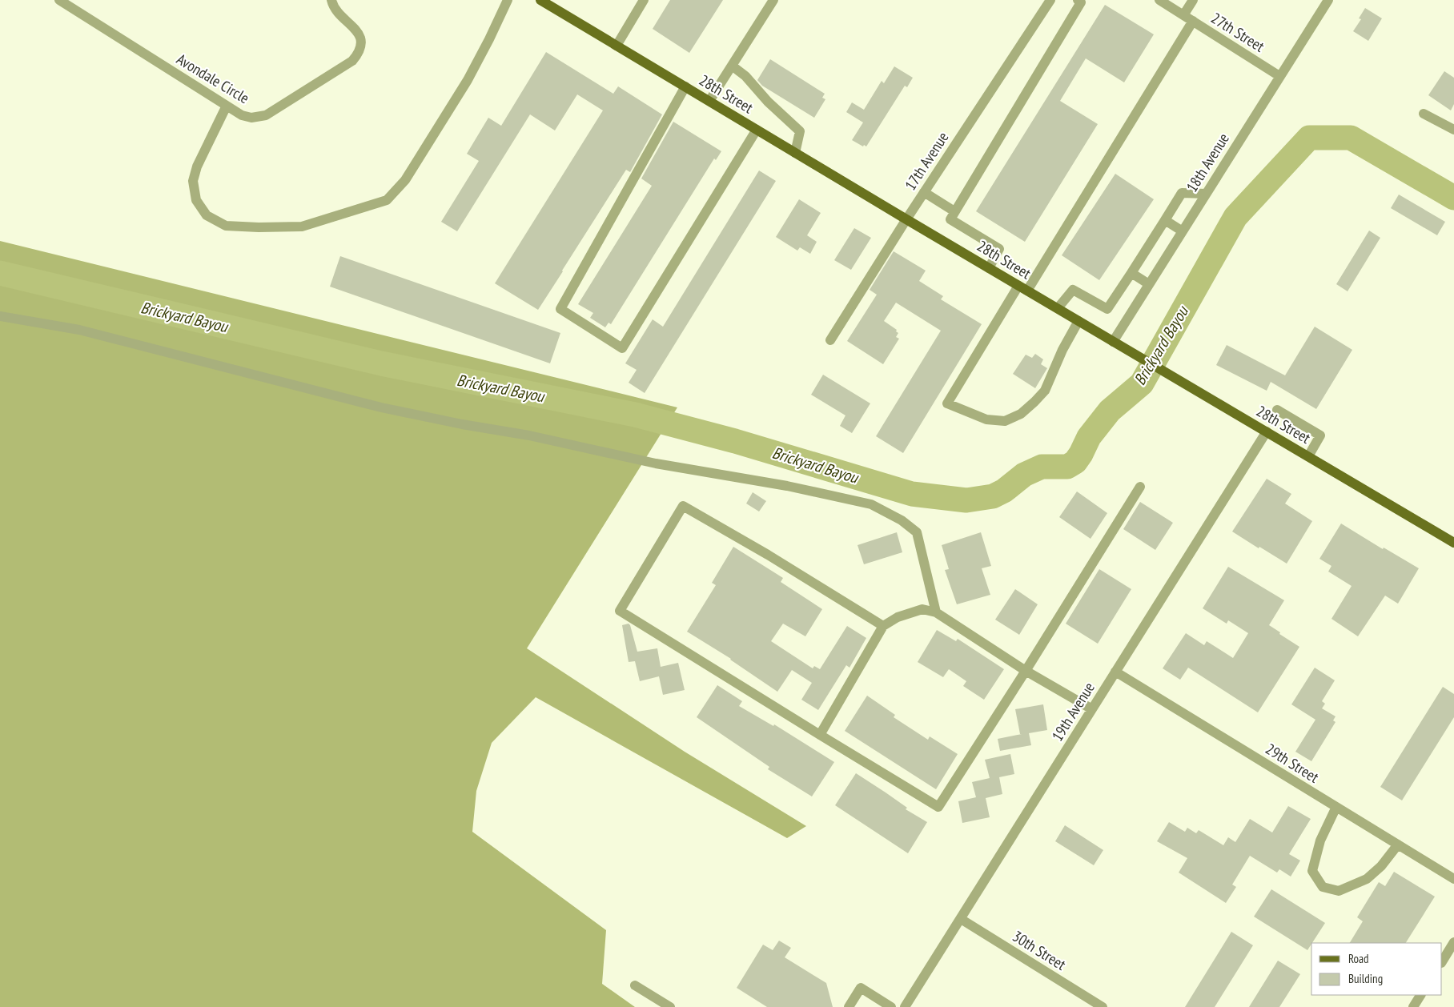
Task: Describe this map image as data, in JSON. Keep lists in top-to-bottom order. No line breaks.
{"streets":{"main road":["28th Street"],"street":["27th Street","Avondale Circle","17th Avenue","18th Avenue","19th Avenue","29th Street","30th Street"]},"crossings":[["27th Street","18th Avenue"],["28th Street","17th Avenue"],["28th Street","18th Avenue"],["28th Street","19th Avenue"],["19th Avenue","29th Street"],["19th Avenue","30th Street"]],"water":["Brickyard Bayou"],"legend":["Road","Building"]}
